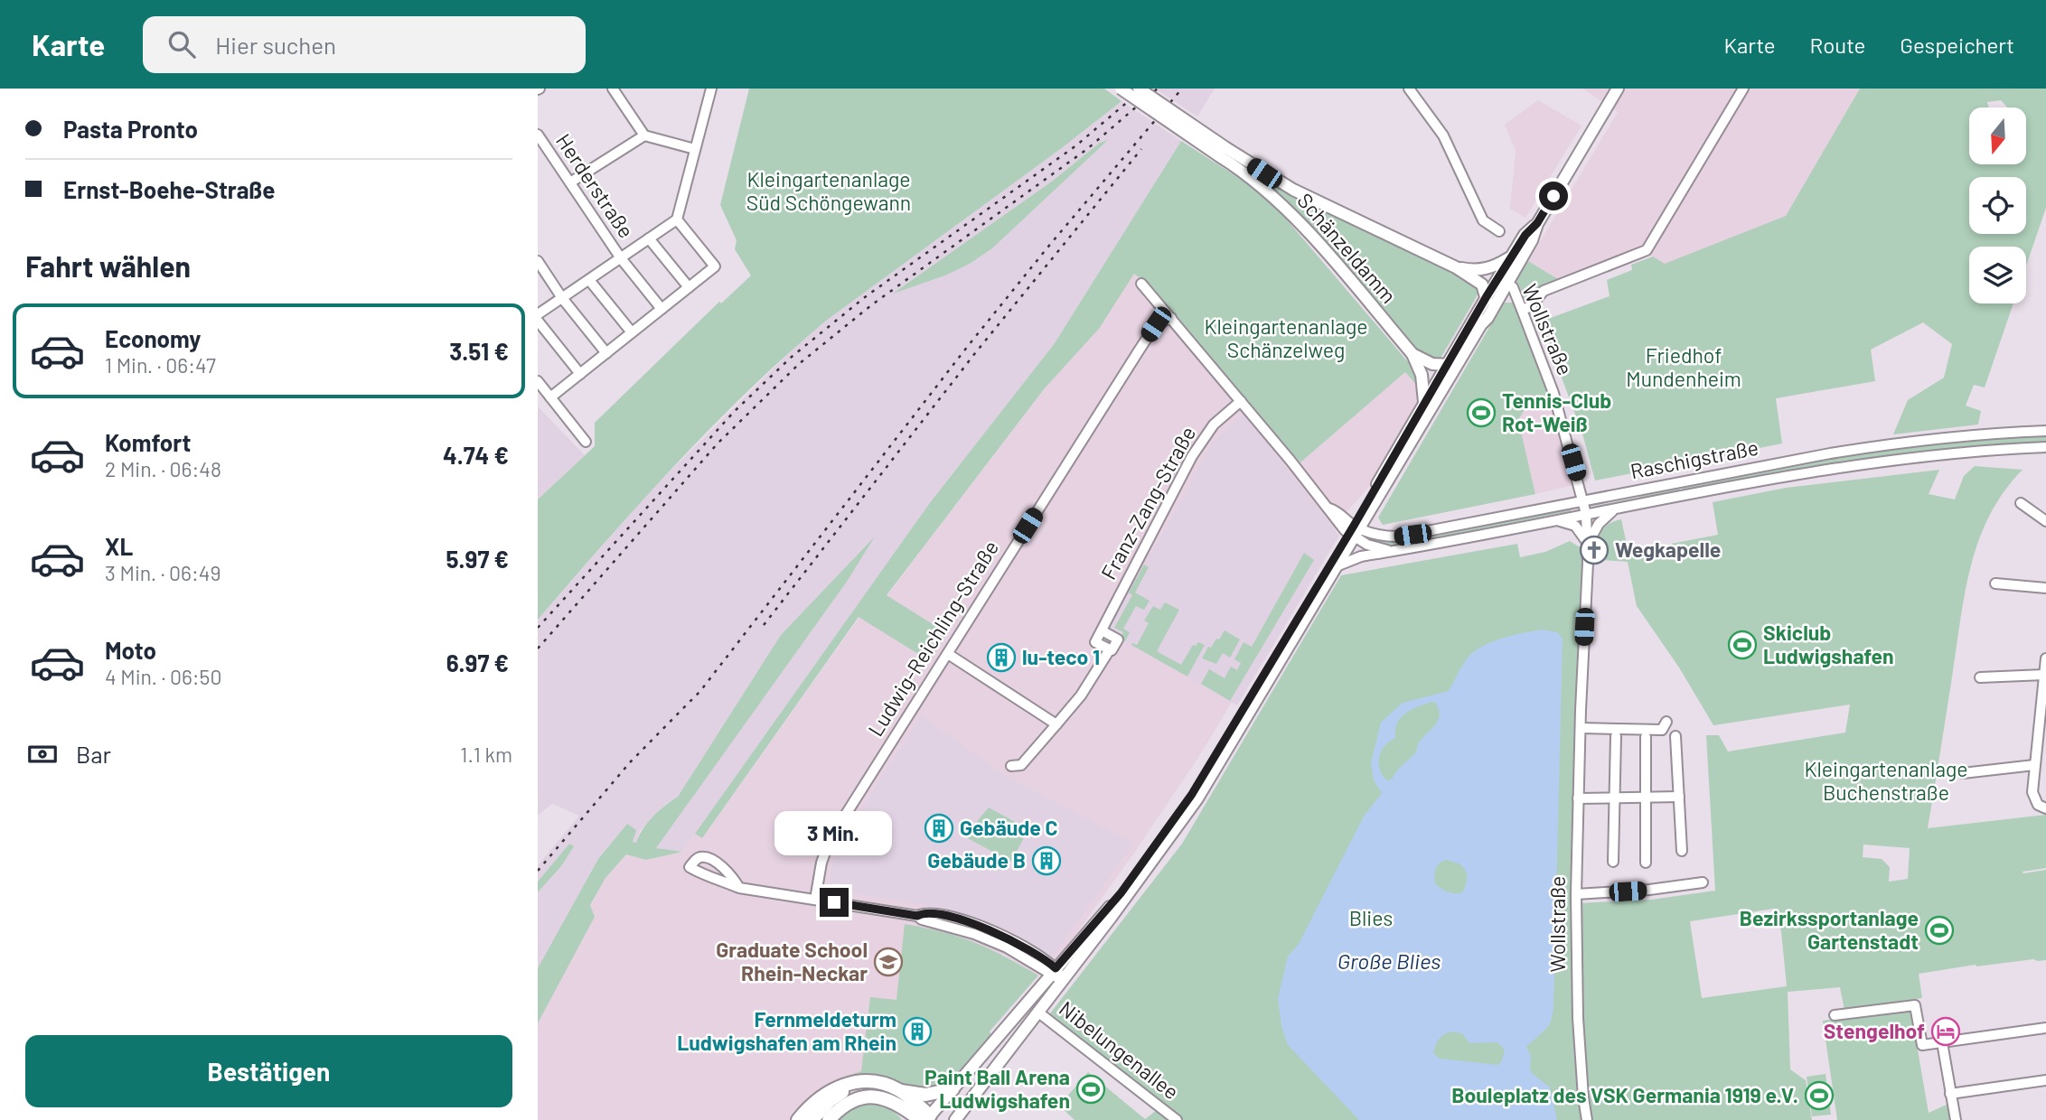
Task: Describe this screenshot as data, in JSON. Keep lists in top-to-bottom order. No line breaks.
{"streets":{"main road":["Schänzeldamm"],"street":["Herderstraße","Wollstraße","Raschigstraße","Franz-Zang-Straße","Ludwig-Reichling-Straße","Nibelungenallee"]},"crossings":[["Wollstraße","Raschigstraße"]],"water":["Große Blies"],"parks":["Kleingartenanlage Süd Schöngewann","Kleingartenanlage Schänzelweg","Friedhof Mundenheim","Kleingartenanlage Buchenstraße","Blies"],"places":{"sports":["Tennis-Club Rot-Weiß","Skiclub Ludwigshafen","Bezirkssportanlage Gartenstadt","Paint Ball Arena Ludwigshafen","Bouleplatz des VSK Germania 1919 e.V."],"church":["Wegkapelle"],"building":["lu-teco 1","Gebäude C","Gebäude B","Fernmeldeturm Ludwigshafen am Rhein"],"school or university":["Graduate School Rhein-Neckar"],"hotel":["Stengelhof"]},"north":"bottom","page":{"header":"Karte","search":"Hier suchen","nav":["Karte","Route","Gespeichert"],"banner":["Pasta Pronto","Ernst-Boehe-Straße"],"heading":"Fahrt wählen","list":[{"name":"Economy","note":"1 Min. · 06:47","value":"3.51 €"},{"name":"Komfort","note":"2 Min. · 06:48","value":"4.74 €"},{"name":"XL","note":"3 Min. · 06:49","value":"5.97 €"},{"name":"Moto","note":"4 Min. · 06:50","value":"6.97 €"}],"pay":["Bar","1.1 km"],"bubble":"3 Min.","buttons":"Bestätigen"}}
